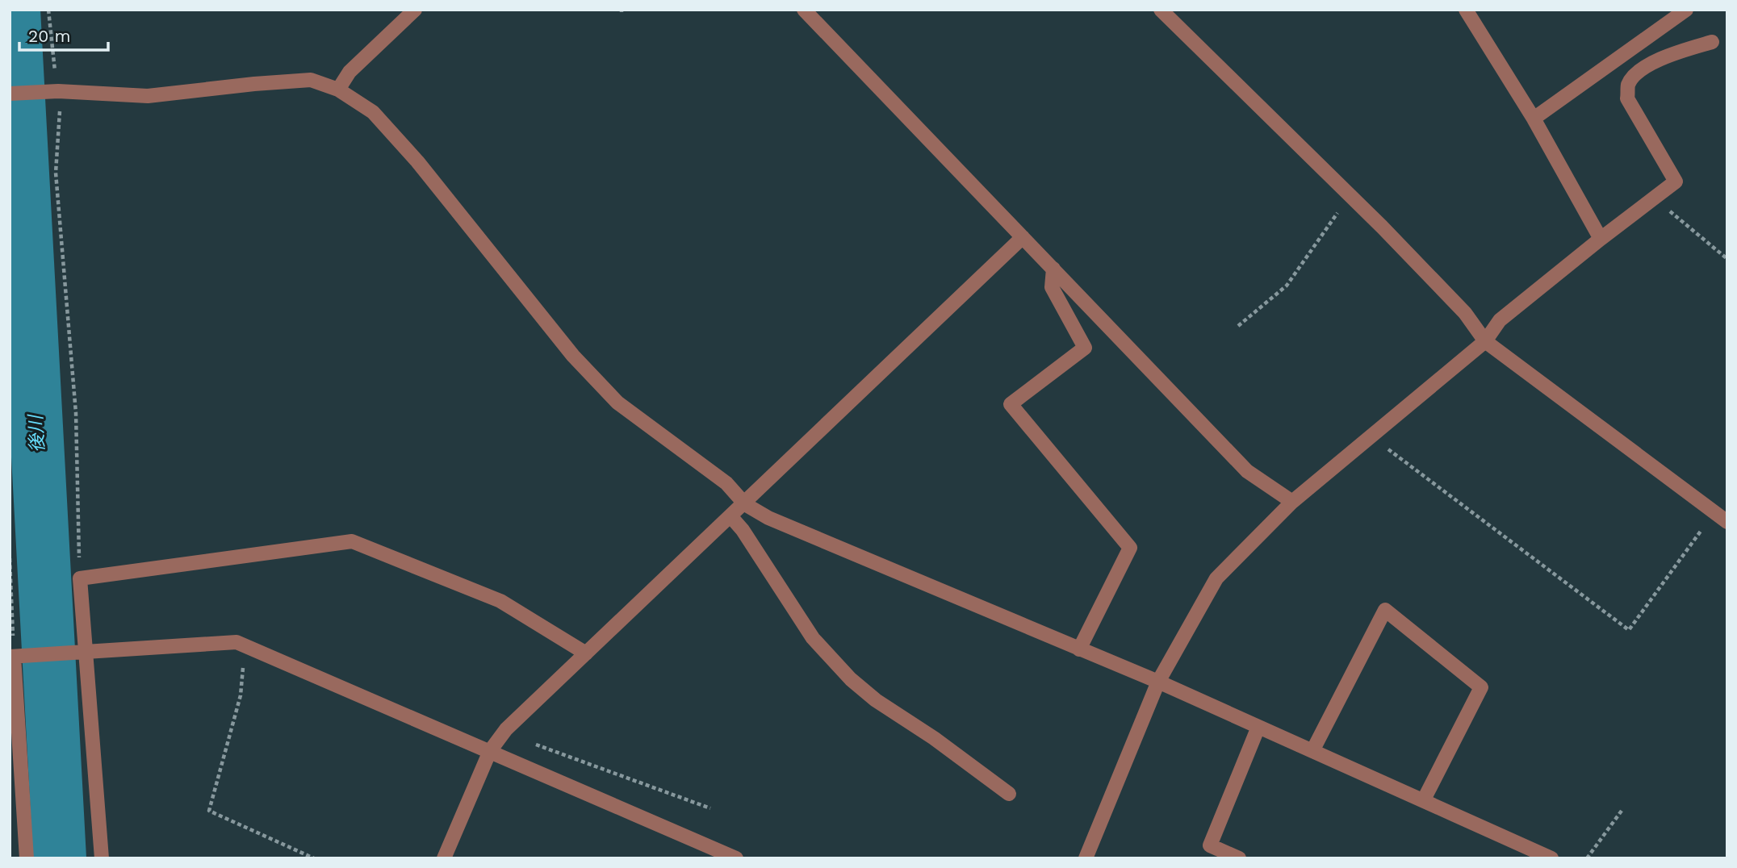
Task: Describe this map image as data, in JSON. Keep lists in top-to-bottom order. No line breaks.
{"water":["後川"],"scale_bar":"20 m"}
